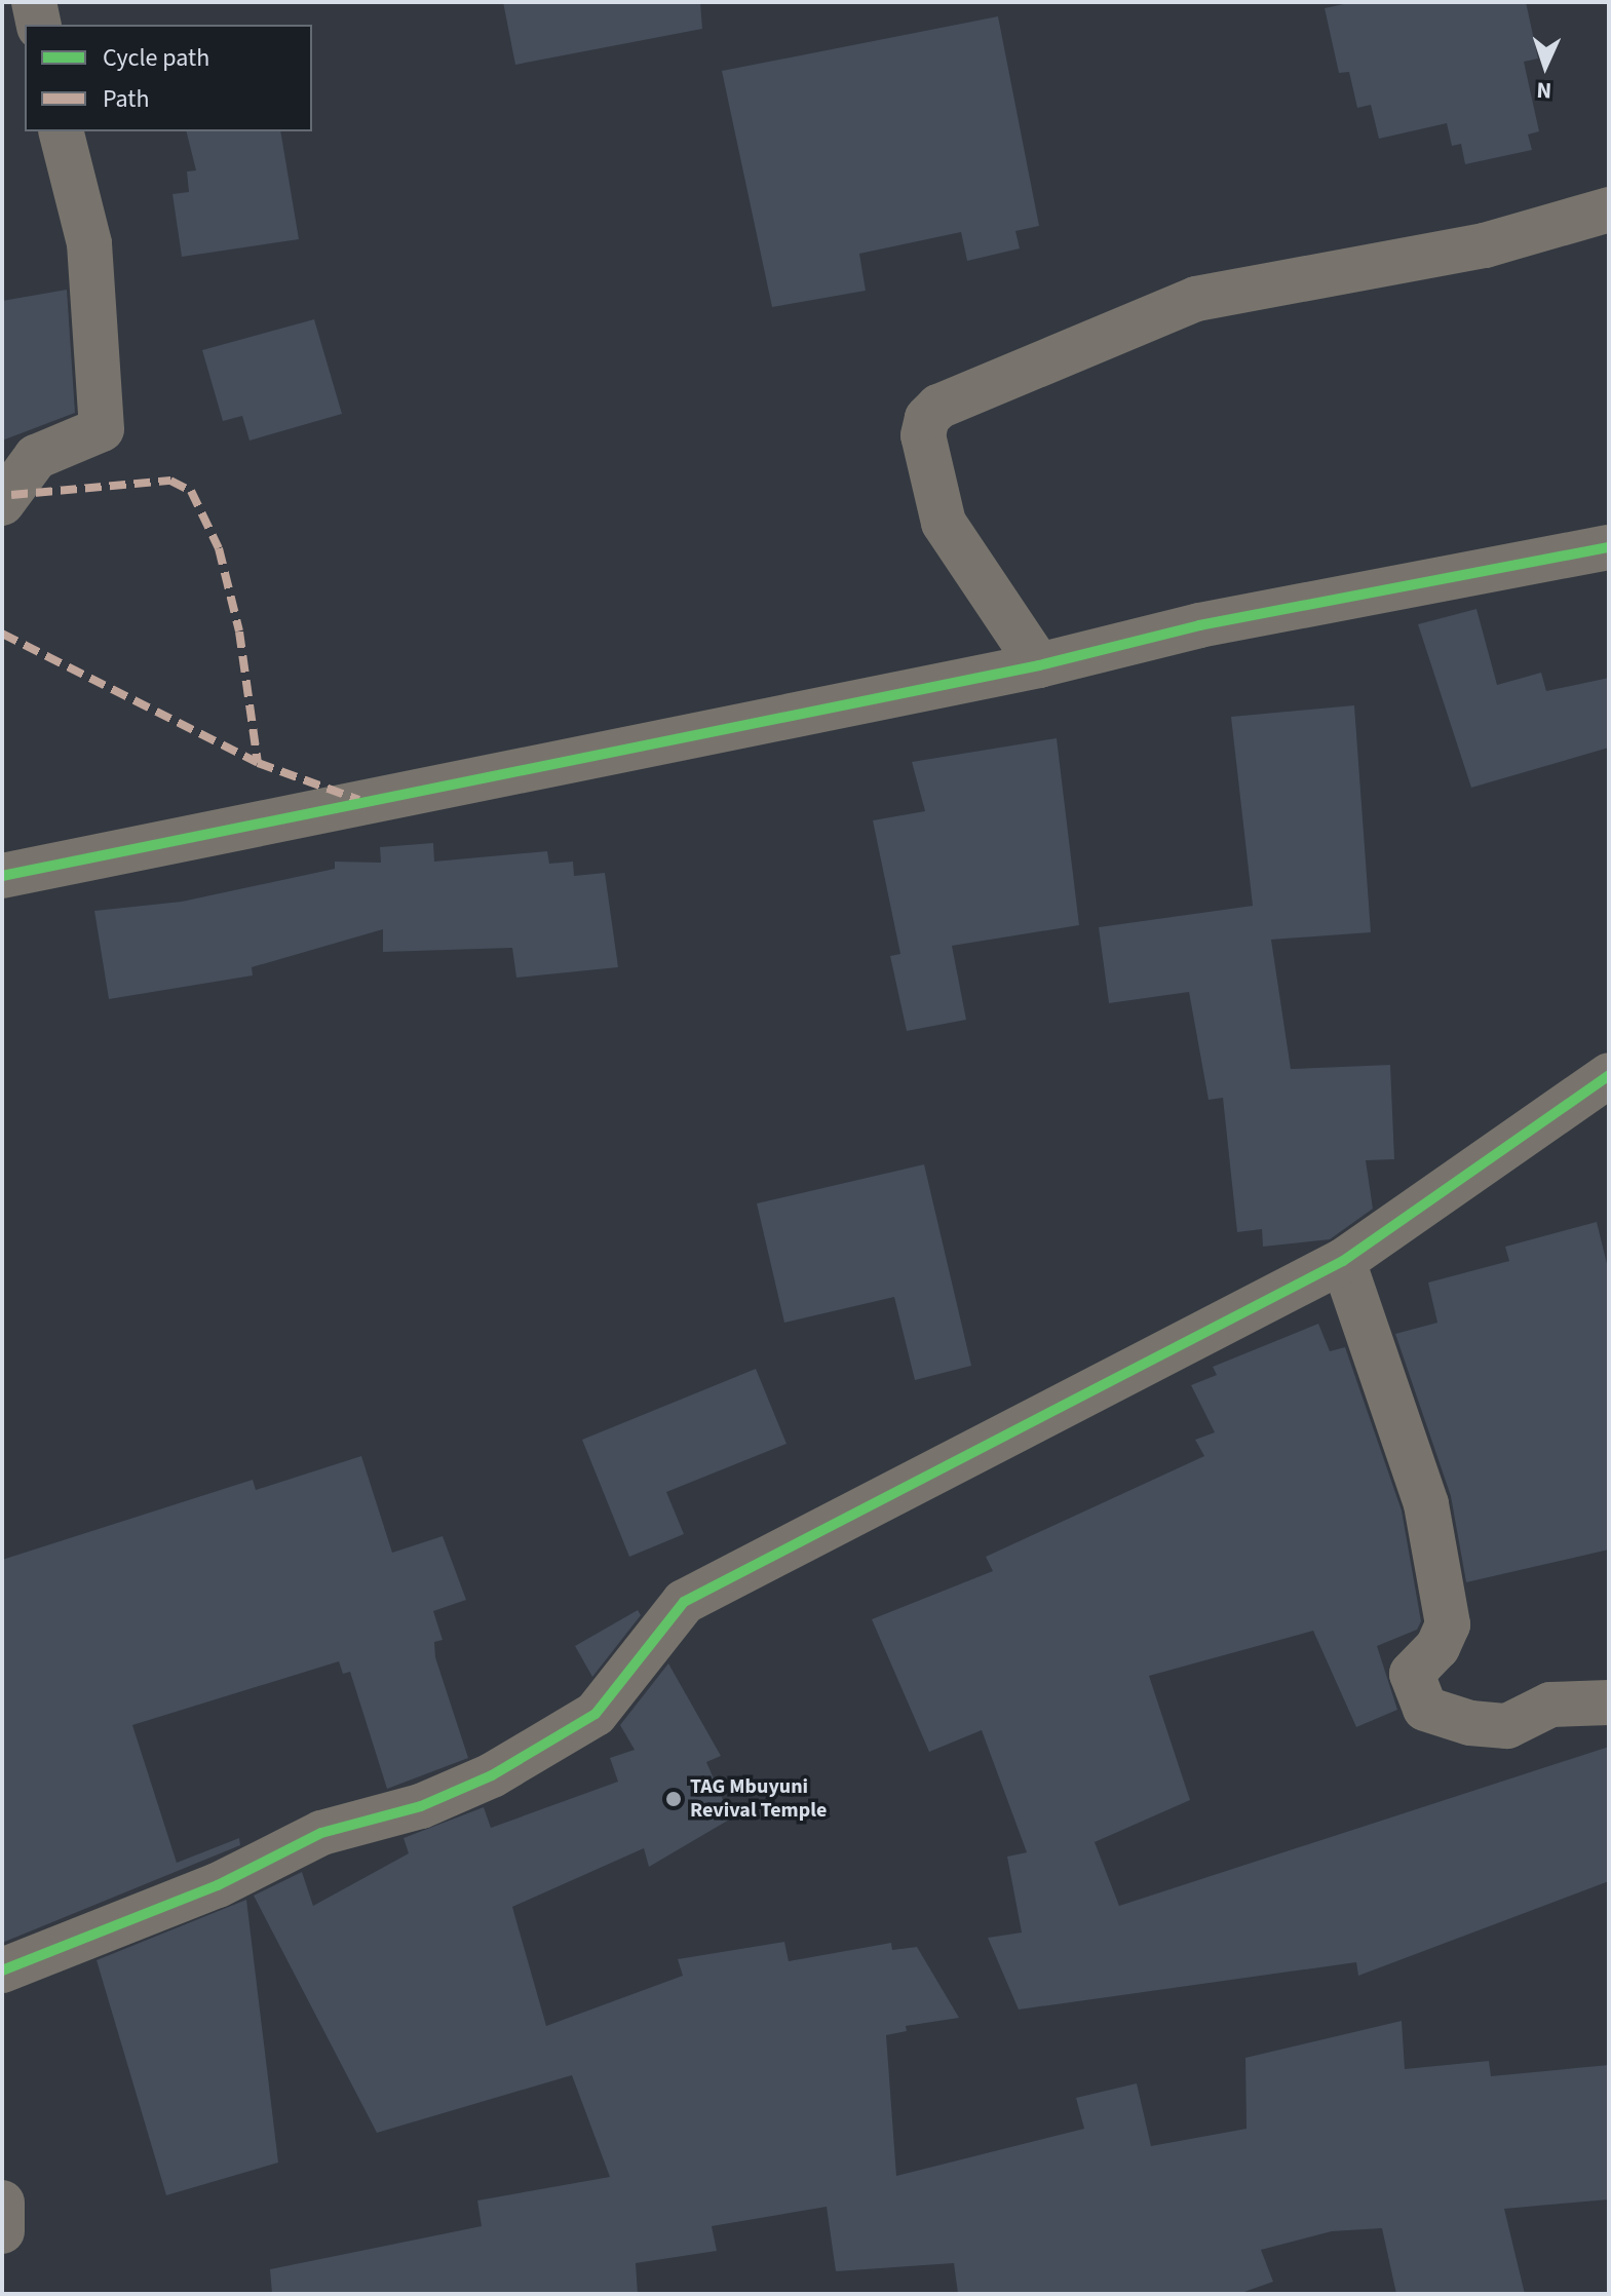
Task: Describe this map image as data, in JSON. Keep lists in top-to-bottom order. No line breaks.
{"places":["TAG Mbuyuni Revival Temple"],"legend":["Cycle path","Path"],"north":"bottom"}
